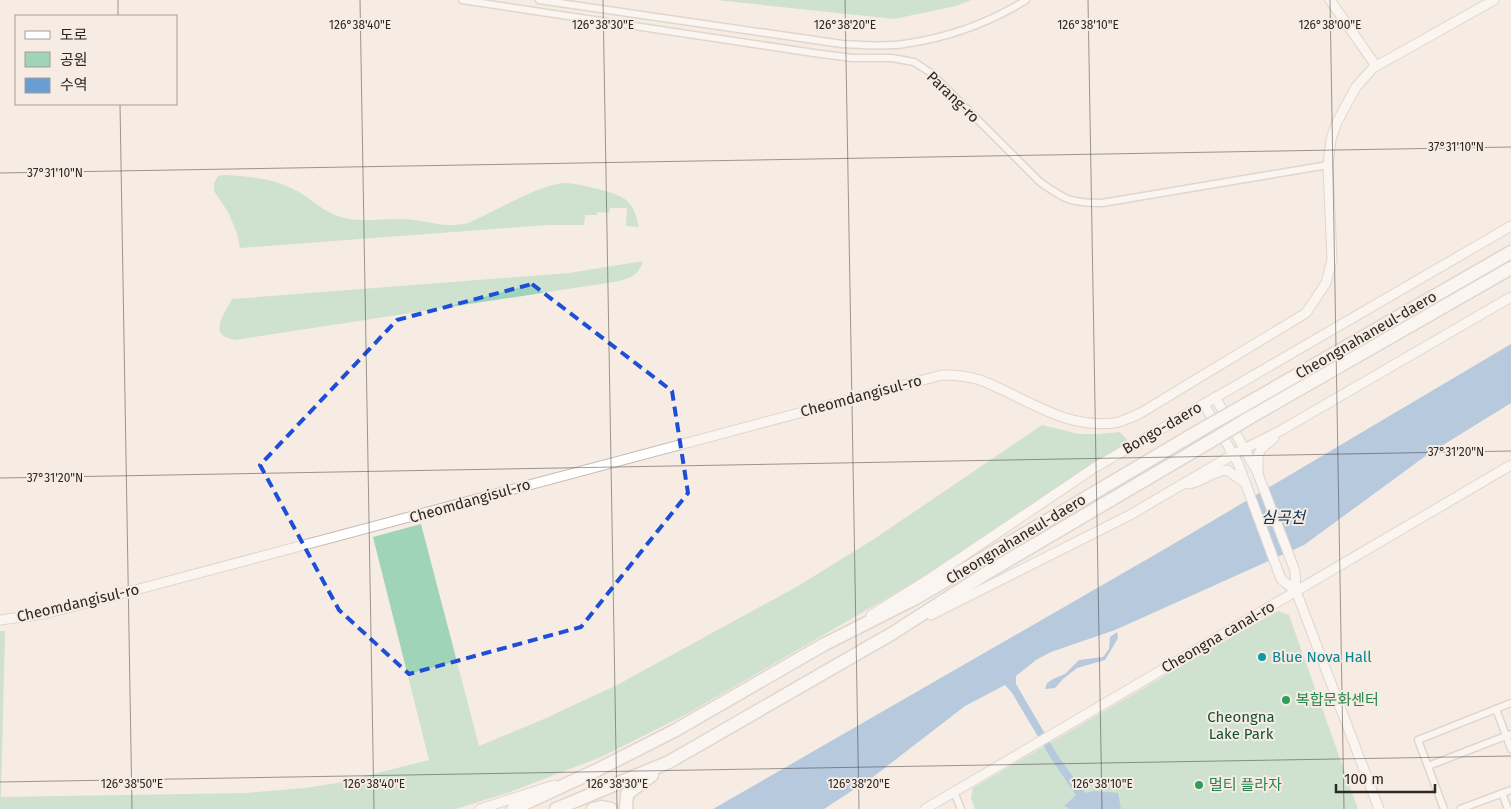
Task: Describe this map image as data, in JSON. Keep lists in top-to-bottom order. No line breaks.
{"streets":{"highway":["Cheongnahaneul-daero"],"street":["Parang-ro","Cheomdangisul-ro","Bongo-daero","Cheongna canal-ro"]},"crossings":[["Parang-ro","Cheomdangisul-ro"],["Cheongnahaneul-daero","Bongo-daero"]],"water":["심곡천"],"parks":["Cheongna Lake Park"],"places":["Blue Nova Hall","복합문화센터","멀티 플라자"],"legend":["도로","공원","수역"],"scale_bar":"100 m","coordinates":["126°38'40\"E","126°38'30\"E","126°38'20\"E","126°38'10\"E","126°38'00\"E","37°31'10\"N","37°31'20\"N","126°38'50\"E"]}
